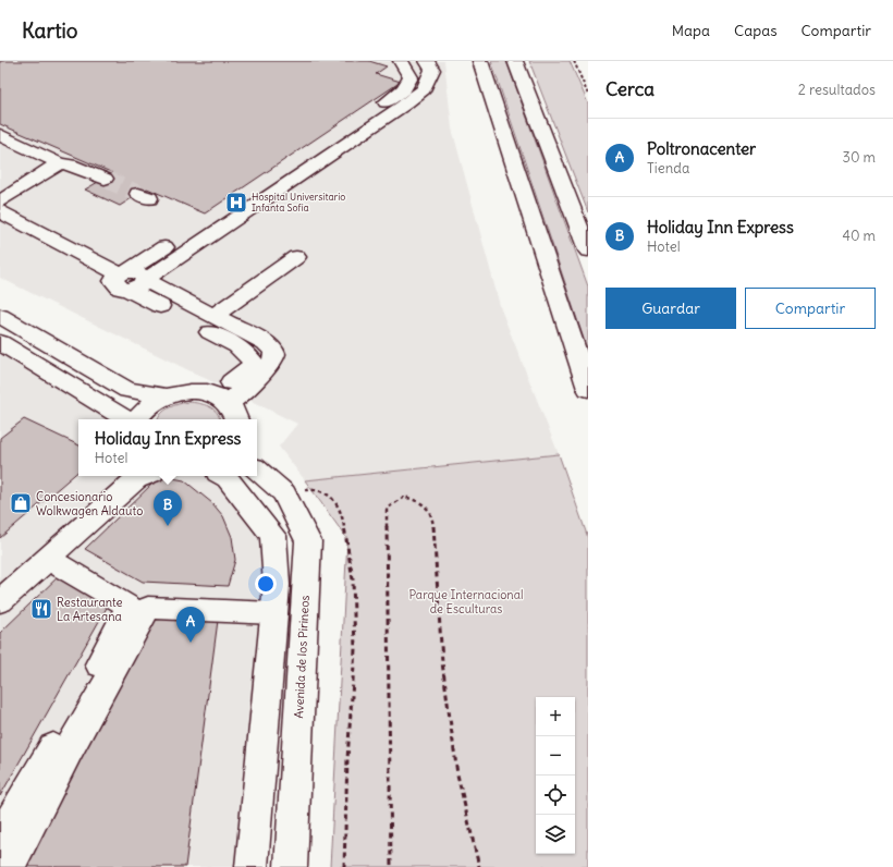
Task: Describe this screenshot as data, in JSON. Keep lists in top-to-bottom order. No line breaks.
{"streets":{"main road":["Avenida de los Pirineos"]},"parks":["Parque Internacional de Esculturas"],"places":{"hospital":["Hospital Universitario Infanta Sofía"],"shop":["Concesionario Wolkwagen Aldauto"],"restaurant":["Restaurante La Artesana"]},"page":{"header":"Kartio","nav":["Mapa","Capas","Compartir"],"heading":["Cerca","2 resultados"],"list":[{"mark":"A","name":"Poltronacenter","note":"Tienda","value":"30 m"},{"mark":"B","name":"Holiday Inn Express","note":"Hotel","value":"40 m"}],"buttons":["Guardar","Compartir"],"popup":["Holiday Inn Express","Hotel"],"pins":["B","A"],"map_buttons":["+","−"]}}
